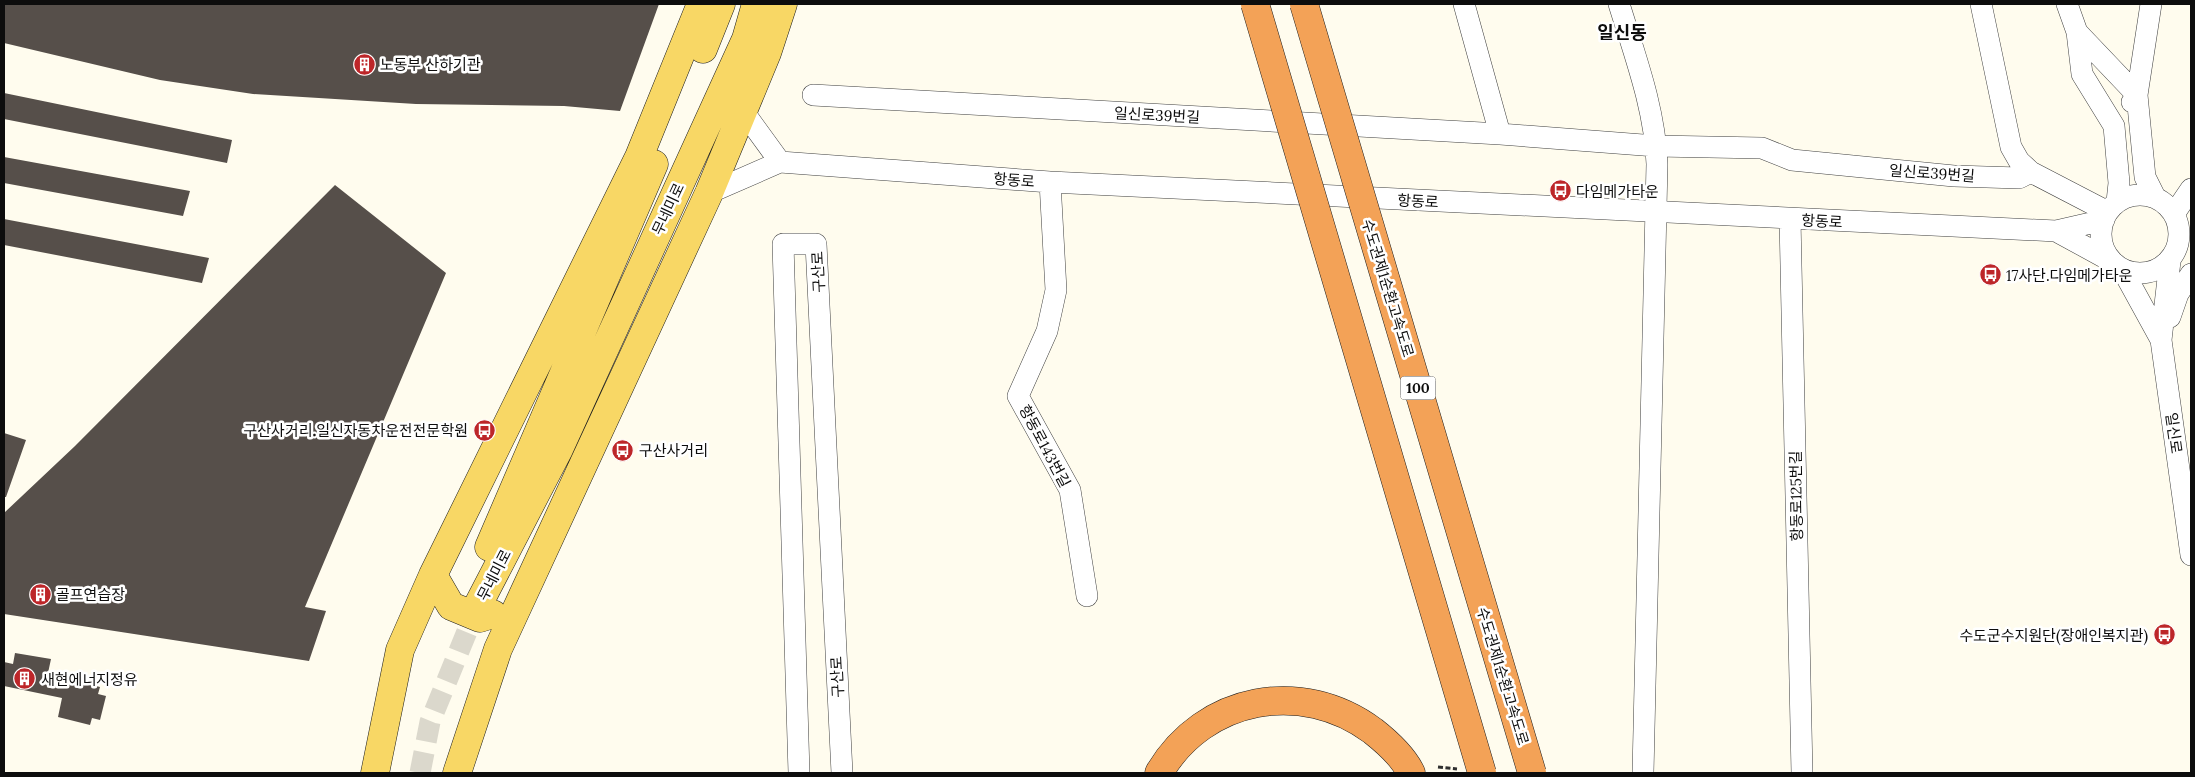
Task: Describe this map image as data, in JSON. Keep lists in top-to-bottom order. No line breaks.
{"streets":{"highway":["수도권제1순환고속도로","100"],"main road":["무네미로"],"street":["일신로39번길","항동로","구산로","일신로","항동로143번길","항동로125번길"]},"crossings":[["항동로","일신로"],["항동로","항동로143번길"],["항동로","항동로125번길"]],"districts":["일신동"],"places":{"building":["노동부 산하기관","골프연습장","새현에너지정유"],"bus stop":["다임메가타운","17사단.다임메가타운","구산사거리.일신자동차운전전문학원","구산사거리","수도군수지원단(장애인복지관)"]}}
